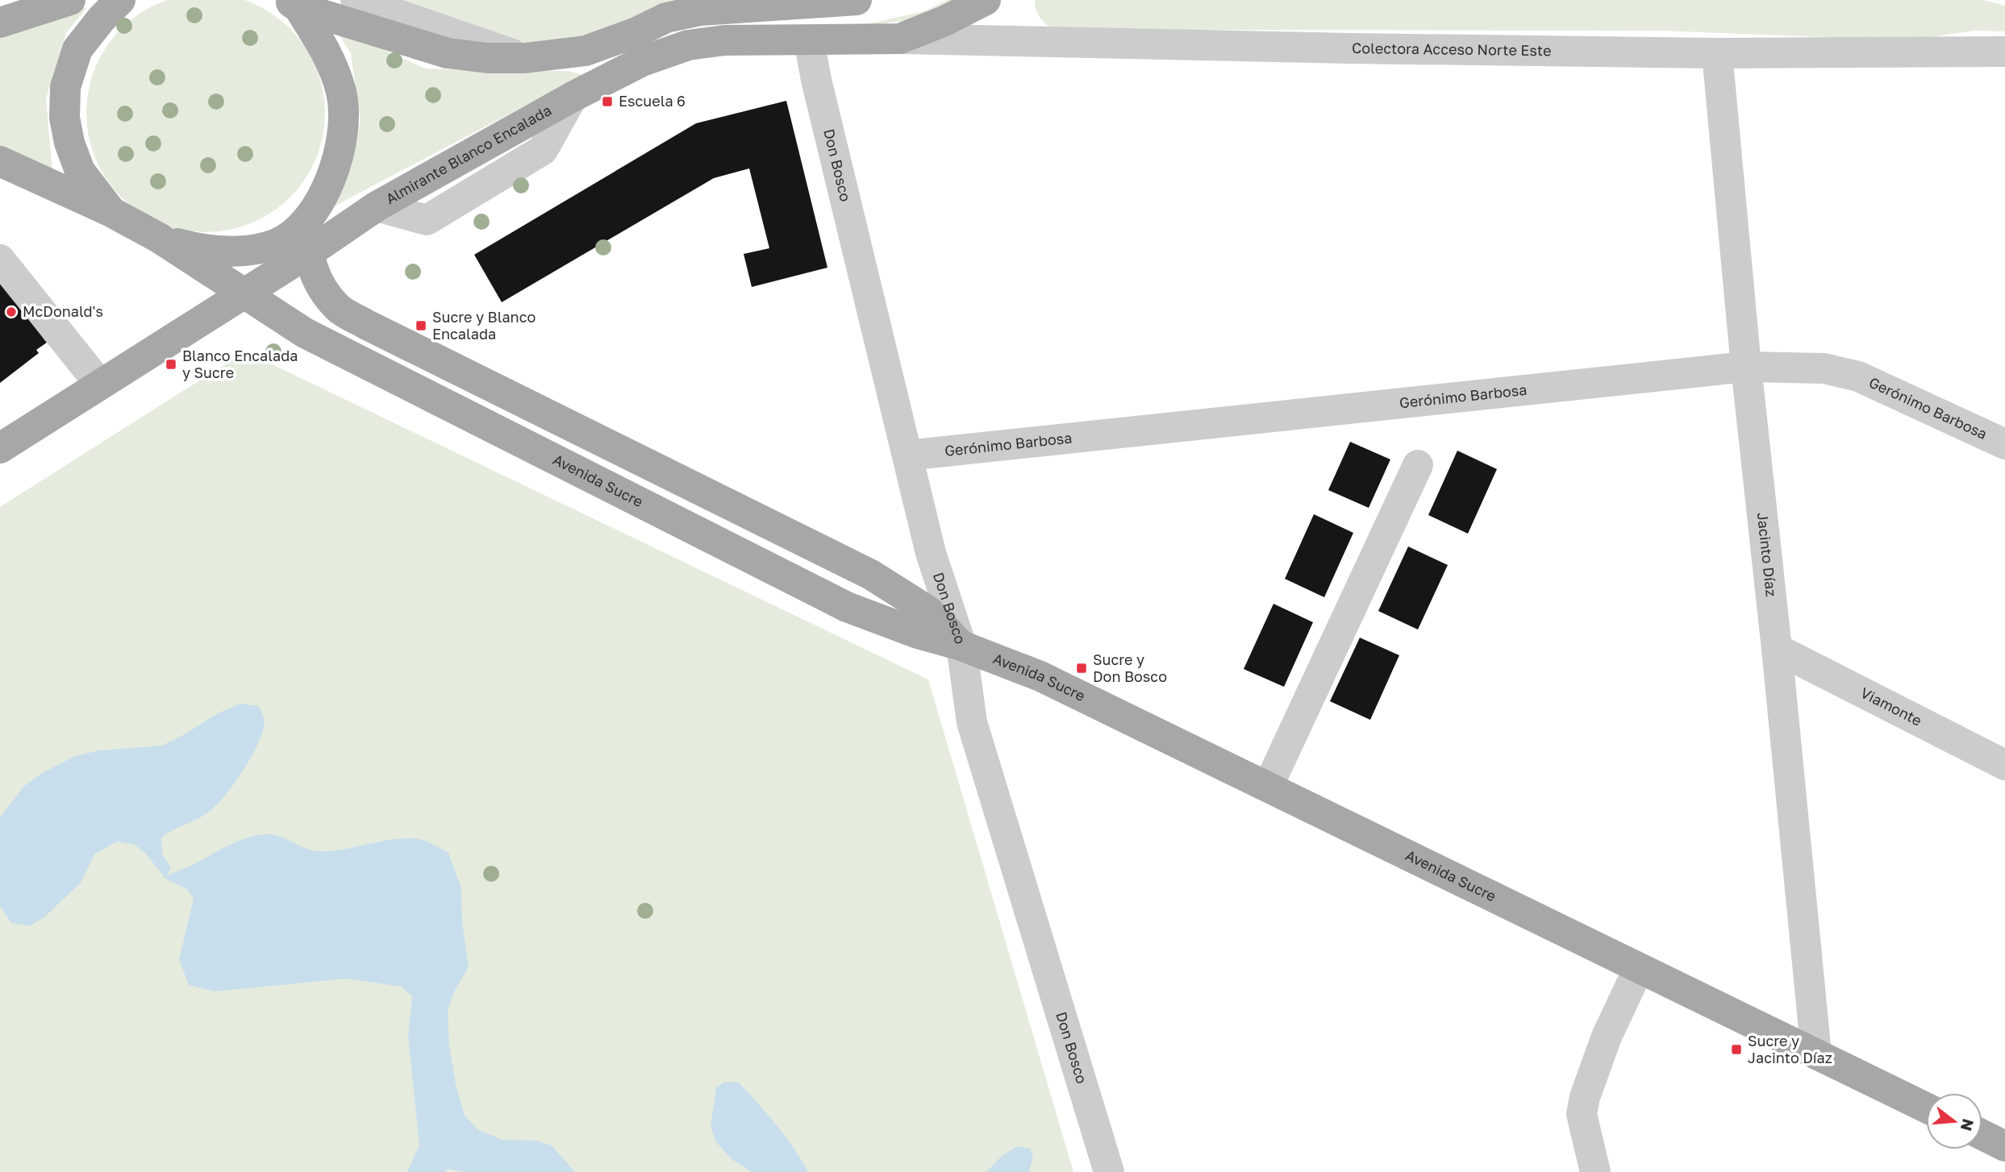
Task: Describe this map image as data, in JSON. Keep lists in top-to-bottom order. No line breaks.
{"streets":{"main road":["Almirante Blanco Encalada","Avenida Sucre"],"street":["Colectora Acceso Norte Este","Don Bosco","Gerónimo Barbosa","Jacinto Díaz","Viamonte"]},"crossings":[["Colectora Acceso Norte Este","Almirante Blanco Encalada"],["Colectora Acceso Norte Este","Jacinto Díaz"],["Almirante Blanco Encalada","Don Bosco"],["Almirante Blanco Encalada","Avenida Sucre"],["Don Bosco","Gerónimo Barbosa"],["Don Bosco","Avenida Sucre"],["Gerónimo Barbosa","Jacinto Díaz"],["Avenida Sucre","Jacinto Díaz"],["Jacinto Díaz","Viamonte"]],"places":{"transit":["Escuela 6","Sucre y Blanco Encalada","Blanco Encalada y Sucre","Sucre y Don Bosco","Sucre y Jacinto Díaz"],"other":["McDonald's"]},"north":"right"}
